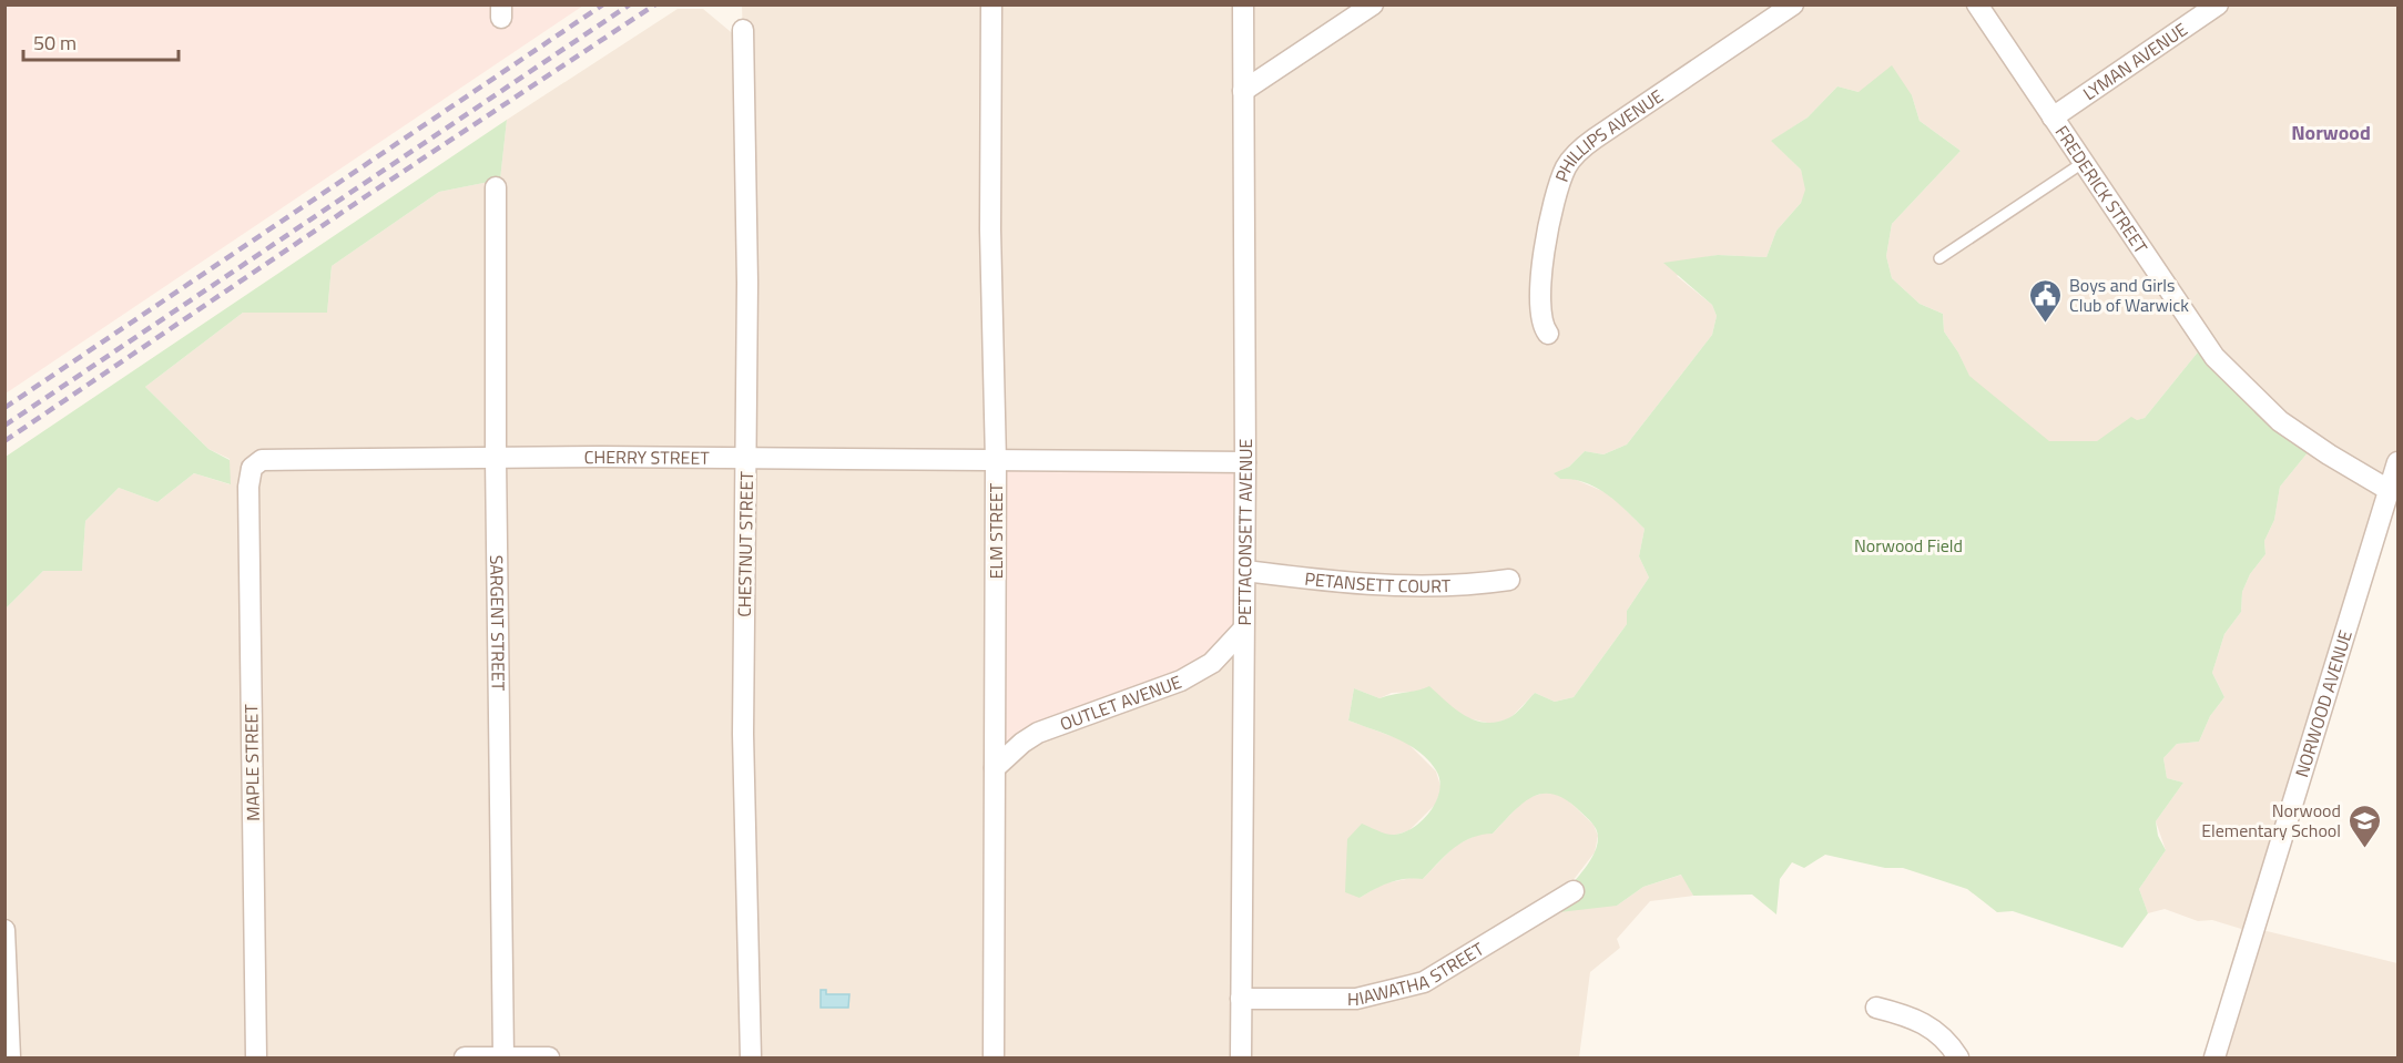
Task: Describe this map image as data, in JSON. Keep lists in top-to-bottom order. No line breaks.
{"streets":{"street":["LYMAN AVENUE","PHILLIPS AVENUE","FREDERICK STREET","CHERRY STREET","ELM STREET","PETTACONSETT AVENUE","CHESTNUT STREET","PETANSETT COURT","SARGENT STREET","OUTLET AVENUE","NORWOOD AVENUE","MAPLE STREET","HIAWATHA STREET"]},"crossings":[["LYMAN AVENUE","FREDERICK STREET"],["FREDERICK STREET","NORWOOD AVENUE"],["CHERRY STREET","ELM STREET"],["CHERRY STREET","PETTACONSETT AVENUE"],["CHERRY STREET","CHESTNUT STREET"],["CHERRY STREET","SARGENT STREET"],["CHERRY STREET","MAPLE STREET"],["ELM STREET","OUTLET AVENUE"],["PETTACONSETT AVENUE","PETANSETT COURT"],["PETTACONSETT AVENUE","OUTLET AVENUE"],["PETTACONSETT AVENUE","HIAWATHA STREET"]],"districts":["Norwood"],"parks":["Norwood Field"],"places":{"public building":["Boys and Girls Club of Warwick"],"school or university":["Norwood Elementary School"]},"scale_bar":"50 m"}
